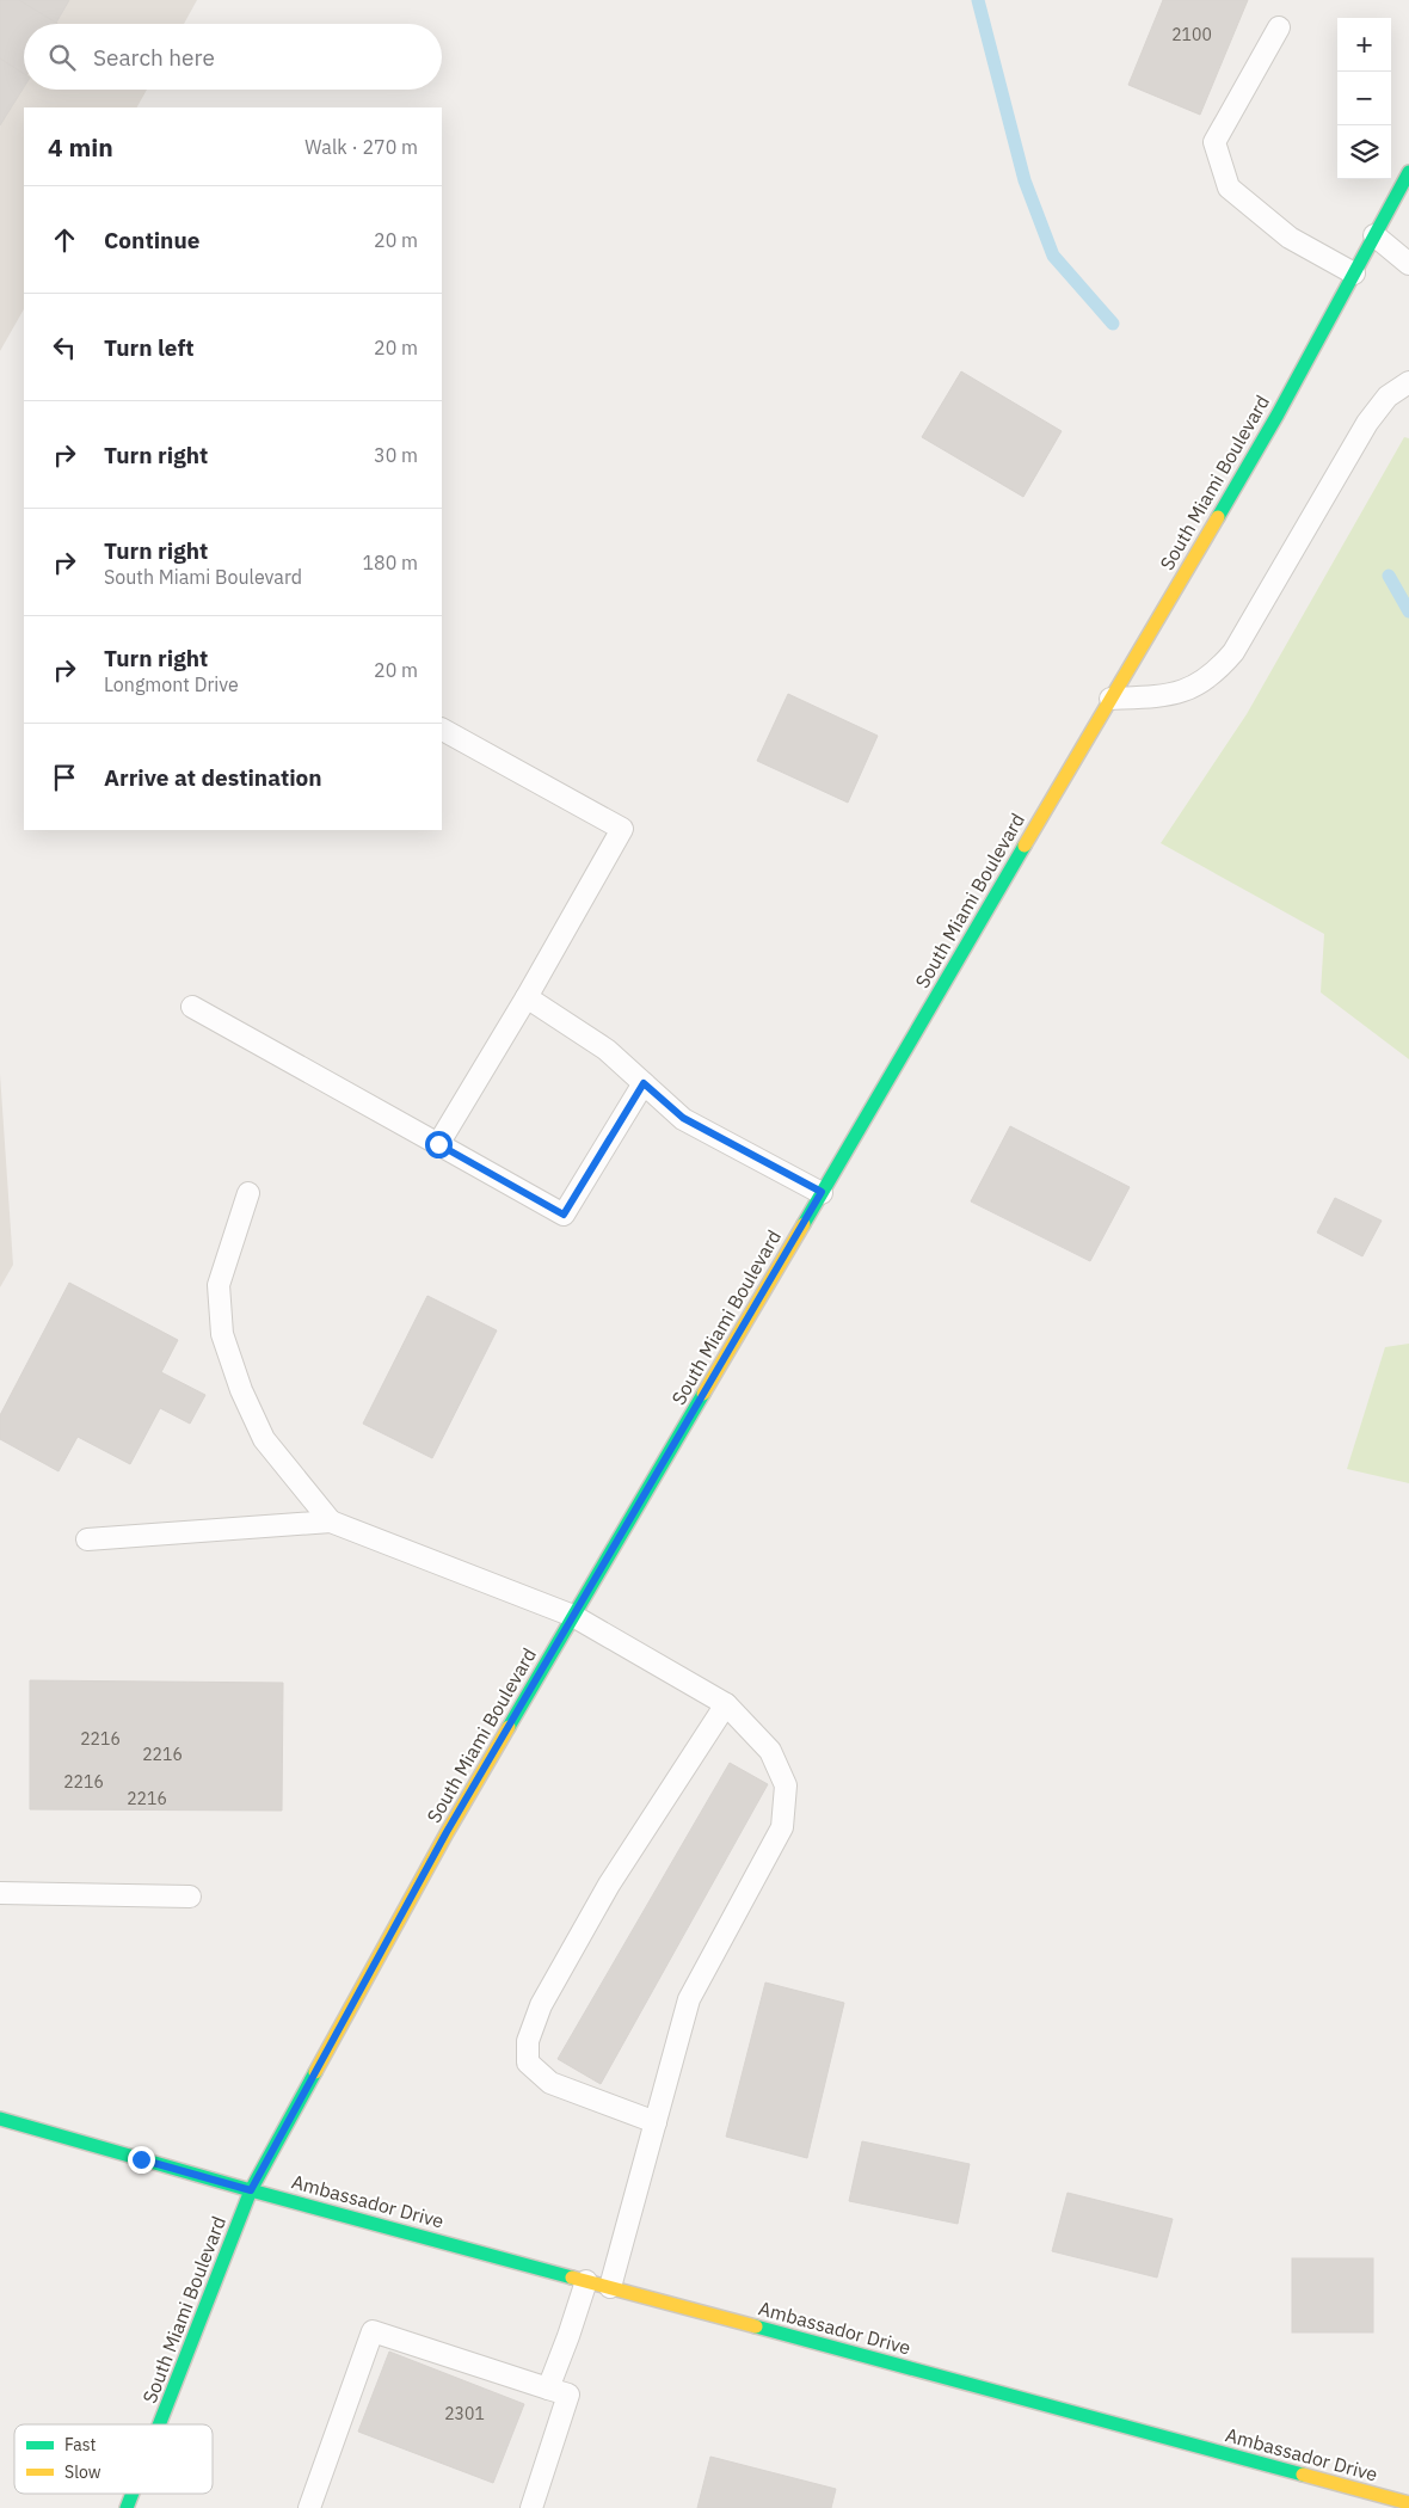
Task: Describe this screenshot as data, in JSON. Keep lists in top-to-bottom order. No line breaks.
{"streets":{"main road":["South Miami Boulevard","Ambassador Drive"]},"crossings":[["South Miami Boulevard","Ambassador Drive"]],"house_numbers":["2100","2216","2216","2216","2216","2301"],"legend":["Fast","Slow"],"page":{"map_buttons":["+","−"],"search":"Search here","heading":["4 min","Walk · 270 m"],"list":[["Continue","20 m"],["Turn left","20 m"],["Turn right","30 m"],["Turn right","South Miami Boulevard","180 m"],["Turn right","Longmont Drive","20 m"],"Arrive at destination"]}}
